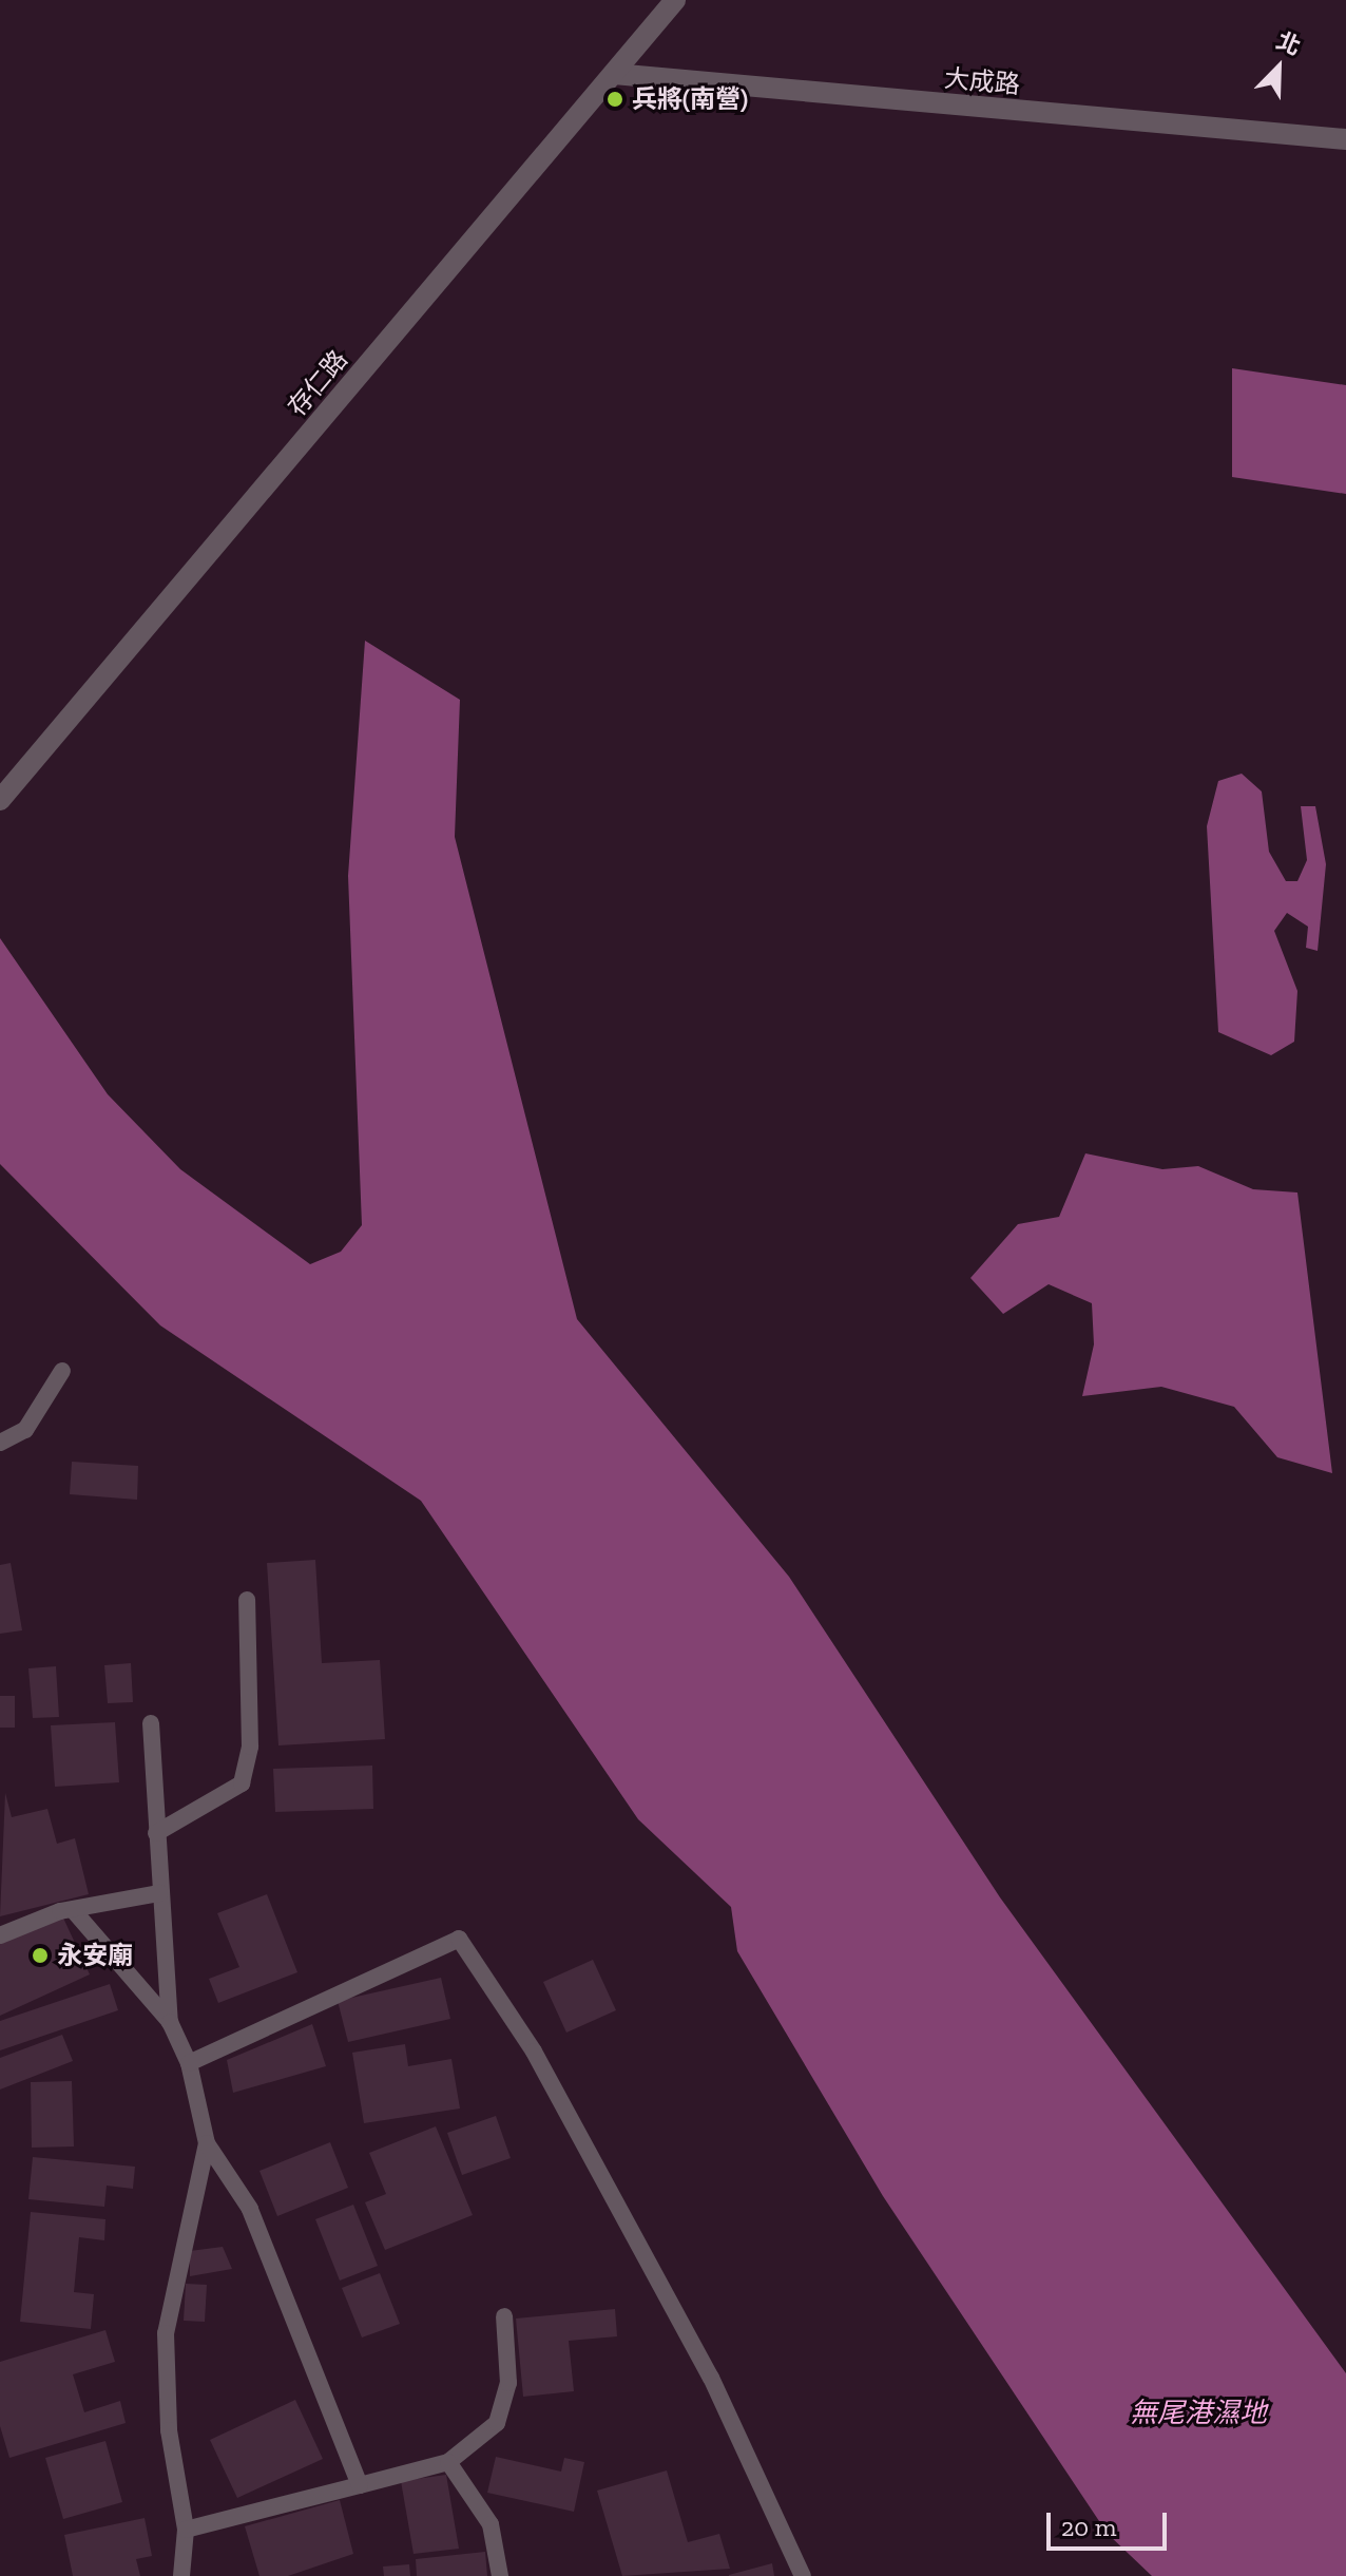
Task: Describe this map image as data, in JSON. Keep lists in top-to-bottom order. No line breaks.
{"streets":{"street":["大成路","存仁路"]},"crossings":[["大成路","存仁路"]],"water":["無尾港濕地"],"places":["兵將(南營)","永安廟"],"scale_bar":"20 m","north":"top right"}
